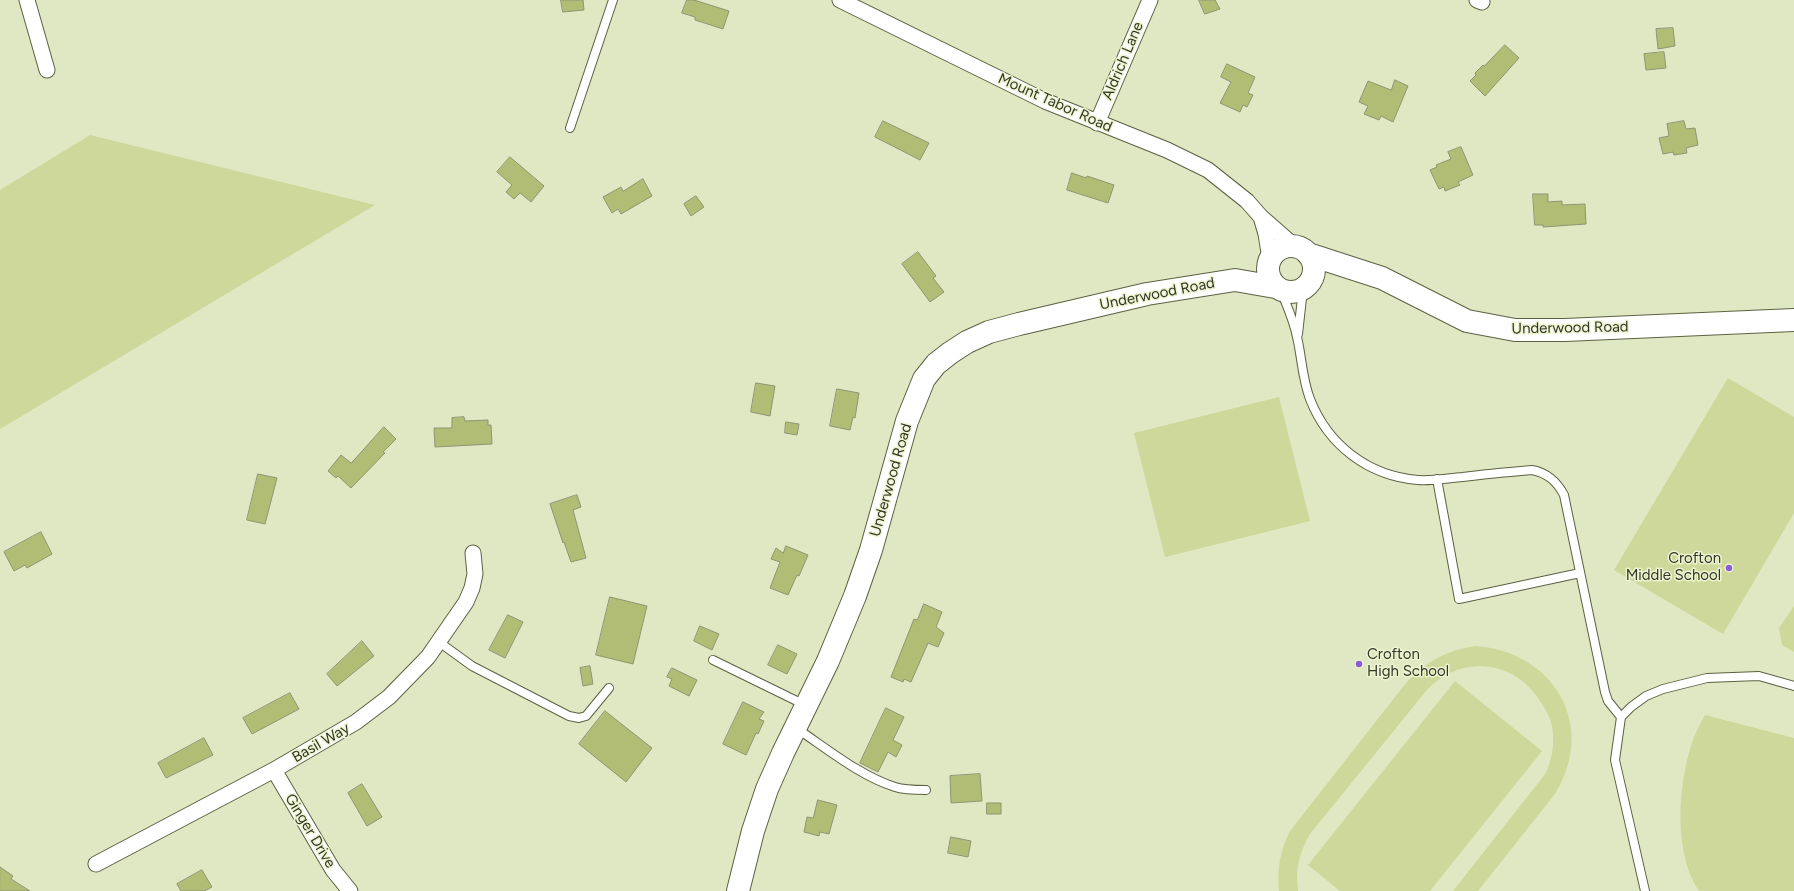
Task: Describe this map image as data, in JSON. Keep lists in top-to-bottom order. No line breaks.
{"streets":{"street":["Aldrich Lane","Mount Tabor Road","Underwood Road","Basil Way","Ginger Drive"]},"crossings":[["Aldrich Lane","Mount Tabor Road"],["Mount Tabor Road","Underwood Road"],["Basil Way","Ginger Drive"]],"places":["Crofton Middle School","Crofton High School"]}
